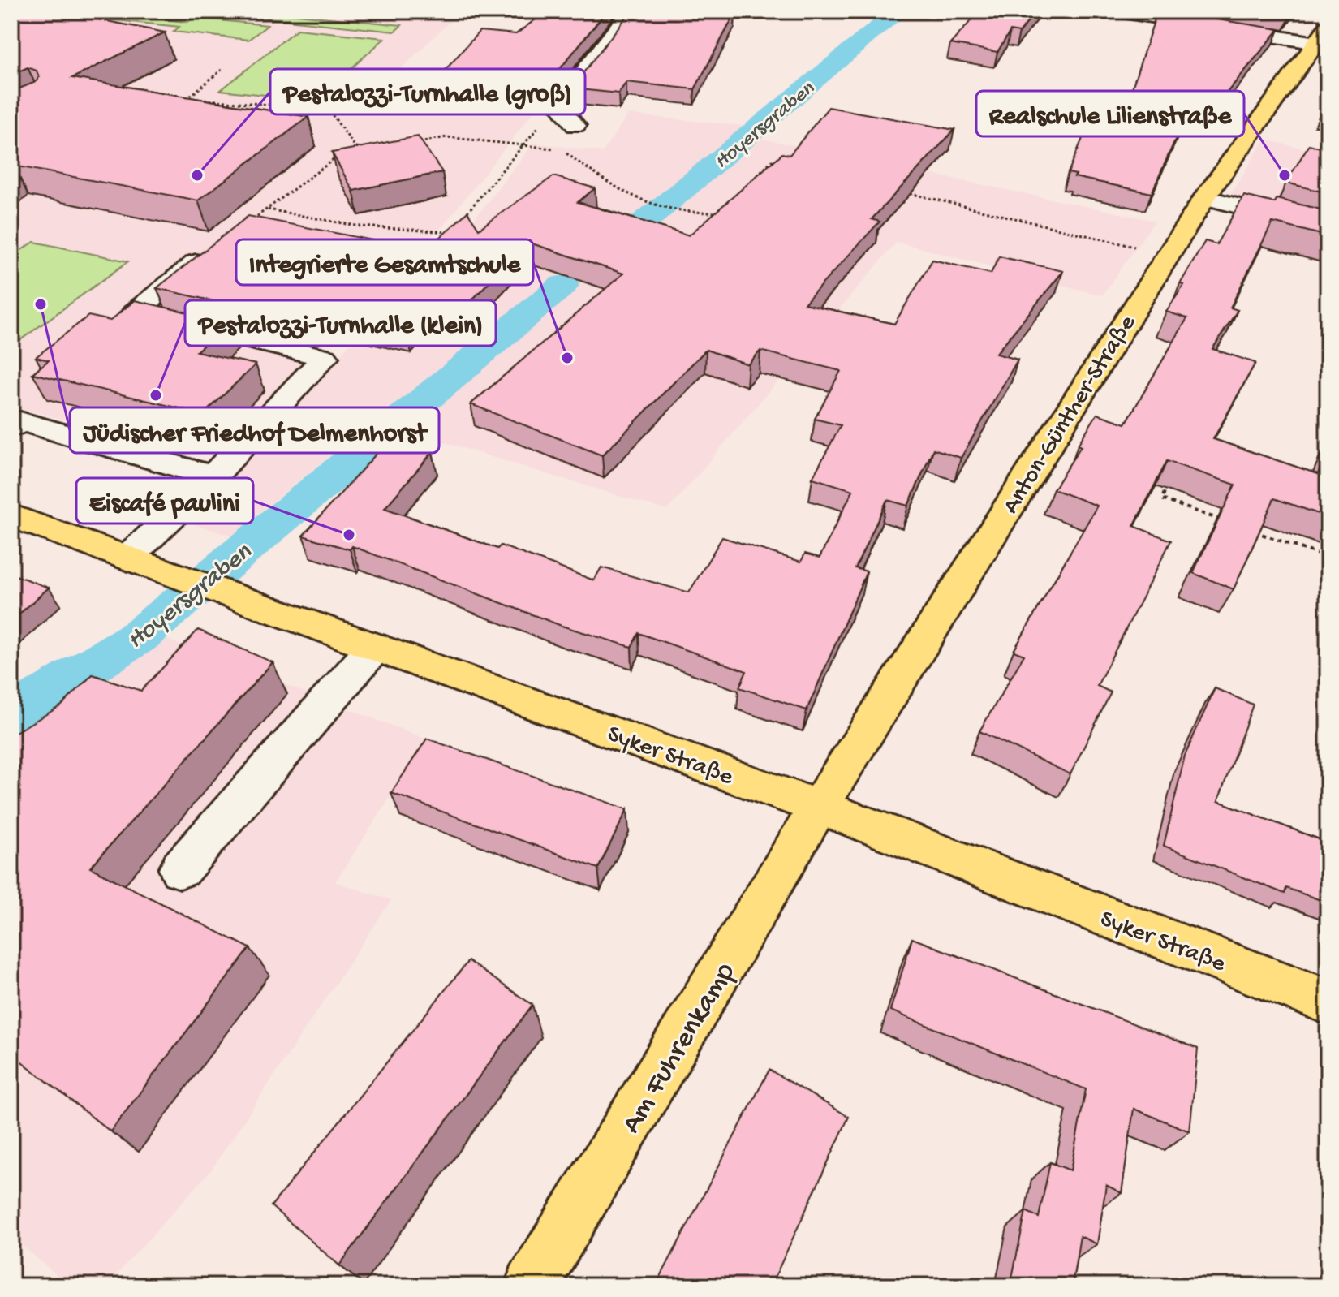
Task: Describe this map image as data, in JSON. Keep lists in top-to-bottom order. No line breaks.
{"streets":{"main road":["Anton-Günther-Straße","Syker Straße","Am Fuhrenkamp"]},"crossings":[["Anton-Günther-Straße","Syker Straße"],["Anton-Günther-Straße","Am Fuhrenkamp"],["Syker Straße","Am Fuhrenkamp"]],"water":["Hoyersgraben"],"places":["Pestalozzi-Turnhalle (groß)","Realschule Lilienstraße","Jüdischer Friedhof Delmenhorst","Integrierte Gesamtschule","Pestalozzi-Turnhalle (klein)","Eiscafé paulini"]}
